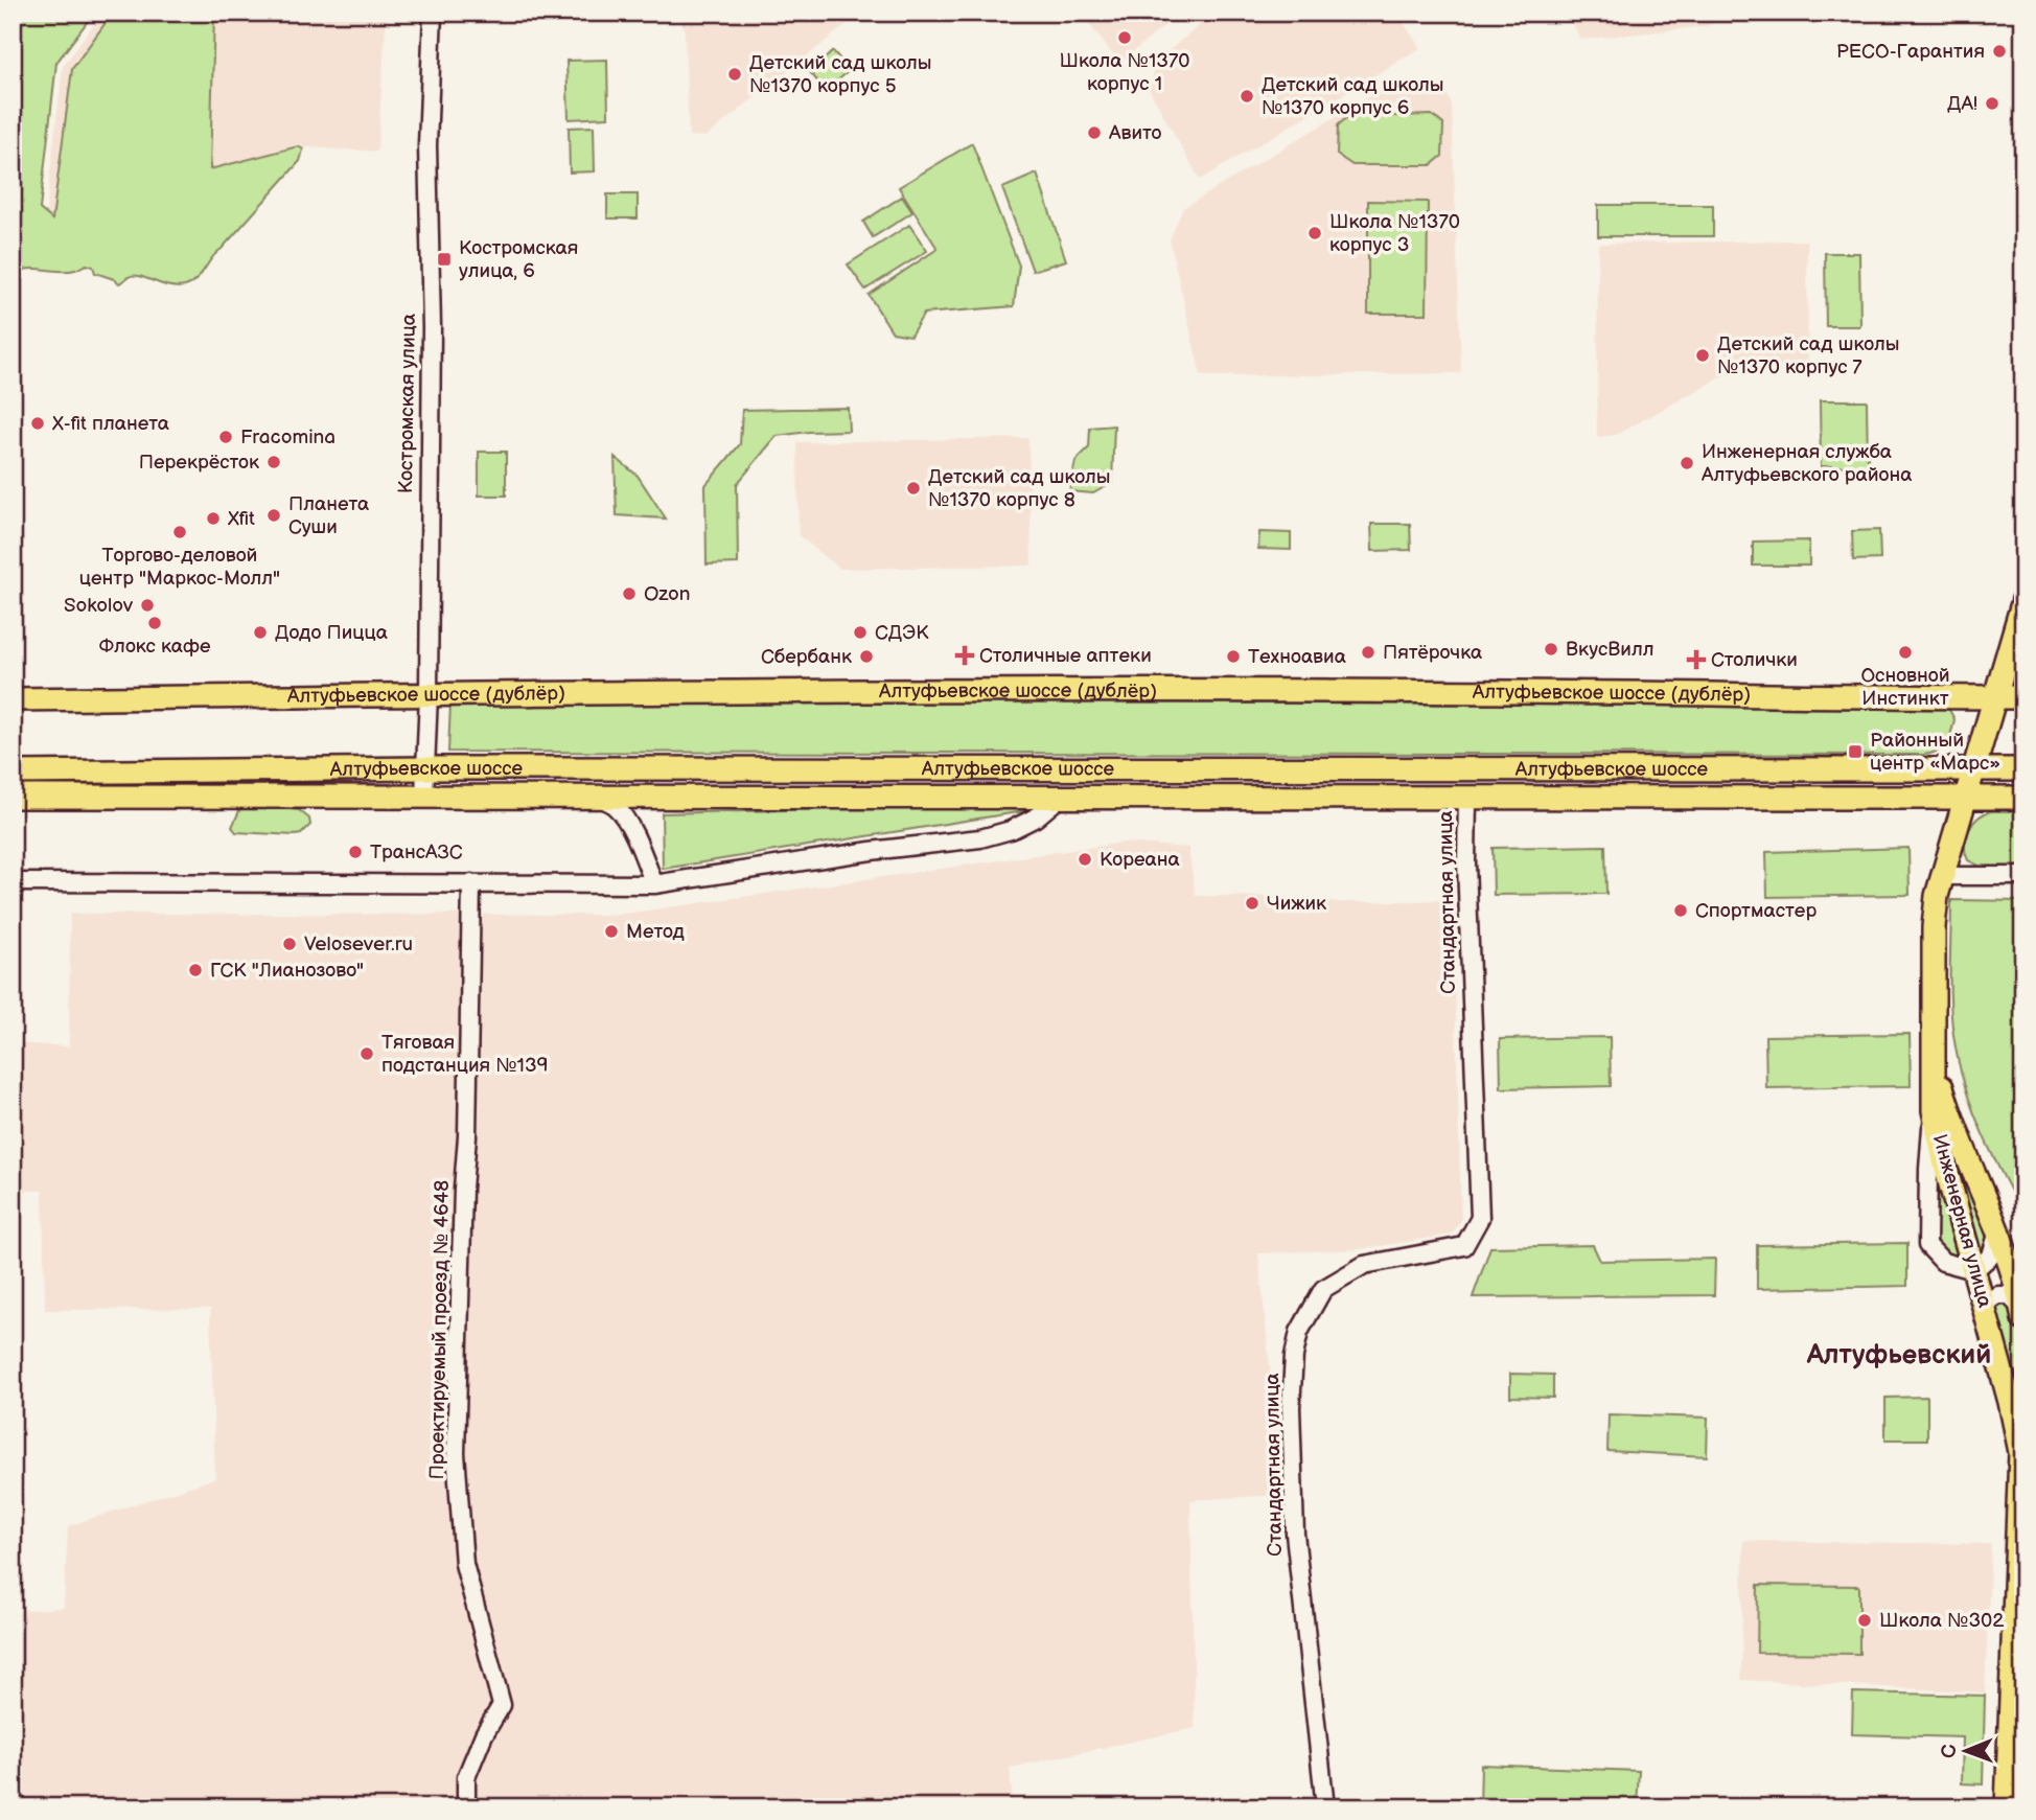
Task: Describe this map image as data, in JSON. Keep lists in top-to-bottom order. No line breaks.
{"streets":{"main road":["Алтуфьевское шоссе (дублёр)","Алтуфьевское шоссе","Инженерная улица"],"street":["Костромская улица","Стандартная улица","Проектируемый проезд № 4648"]},"crossings":[["Костромская улица","Алтуфьевское шоссе (дублёр)"],["Костромская улица","Алтуфьевское шоссе"],["Алтуфьевское шоссе (дублёр)","Инженерная улица"],["Алтуфьевское шоссе","Стандартная улица"],["Алтуфьевское шоссе","Инженерная улица"]],"districts":["Алтуфьевский"],"places":{"other":["Школа №1370 корпус 1","РЕСО-Гарантия","Детский сад школы №1370 корпус 5","Детский сад школы №1370 корпус 6","ДА!","Авито","Школа №1370 корпус 3","Детский сад школы №1370 корпус 7","X-fit планета","Fracomina","Перекрёсток","Инженерная служба Алтуфьевского района","Детский сад школы №1370 корпус 8","Планета Суши","Xfit","Торгово-деловой центр \"Маркос-Молл\"","Ozon","Sokolov","Флокс кафе","Додо Пицца","СДЭК","ВкусВилл","Пятёрочка","Основной Инстинкт","Сбербанк","Техноавиа","ТрансАЗС","Кореана","Чижик","Спортмастер","Метод","Velosever.ru","ГСК \"Лианозово\"","Тяговая подстанция №139","Школа №302"],"transit":["Костромская улица, 6","Районный центр «Марс»"],"health":["Столичные аптеки","Столички"]},"north":"left"}
